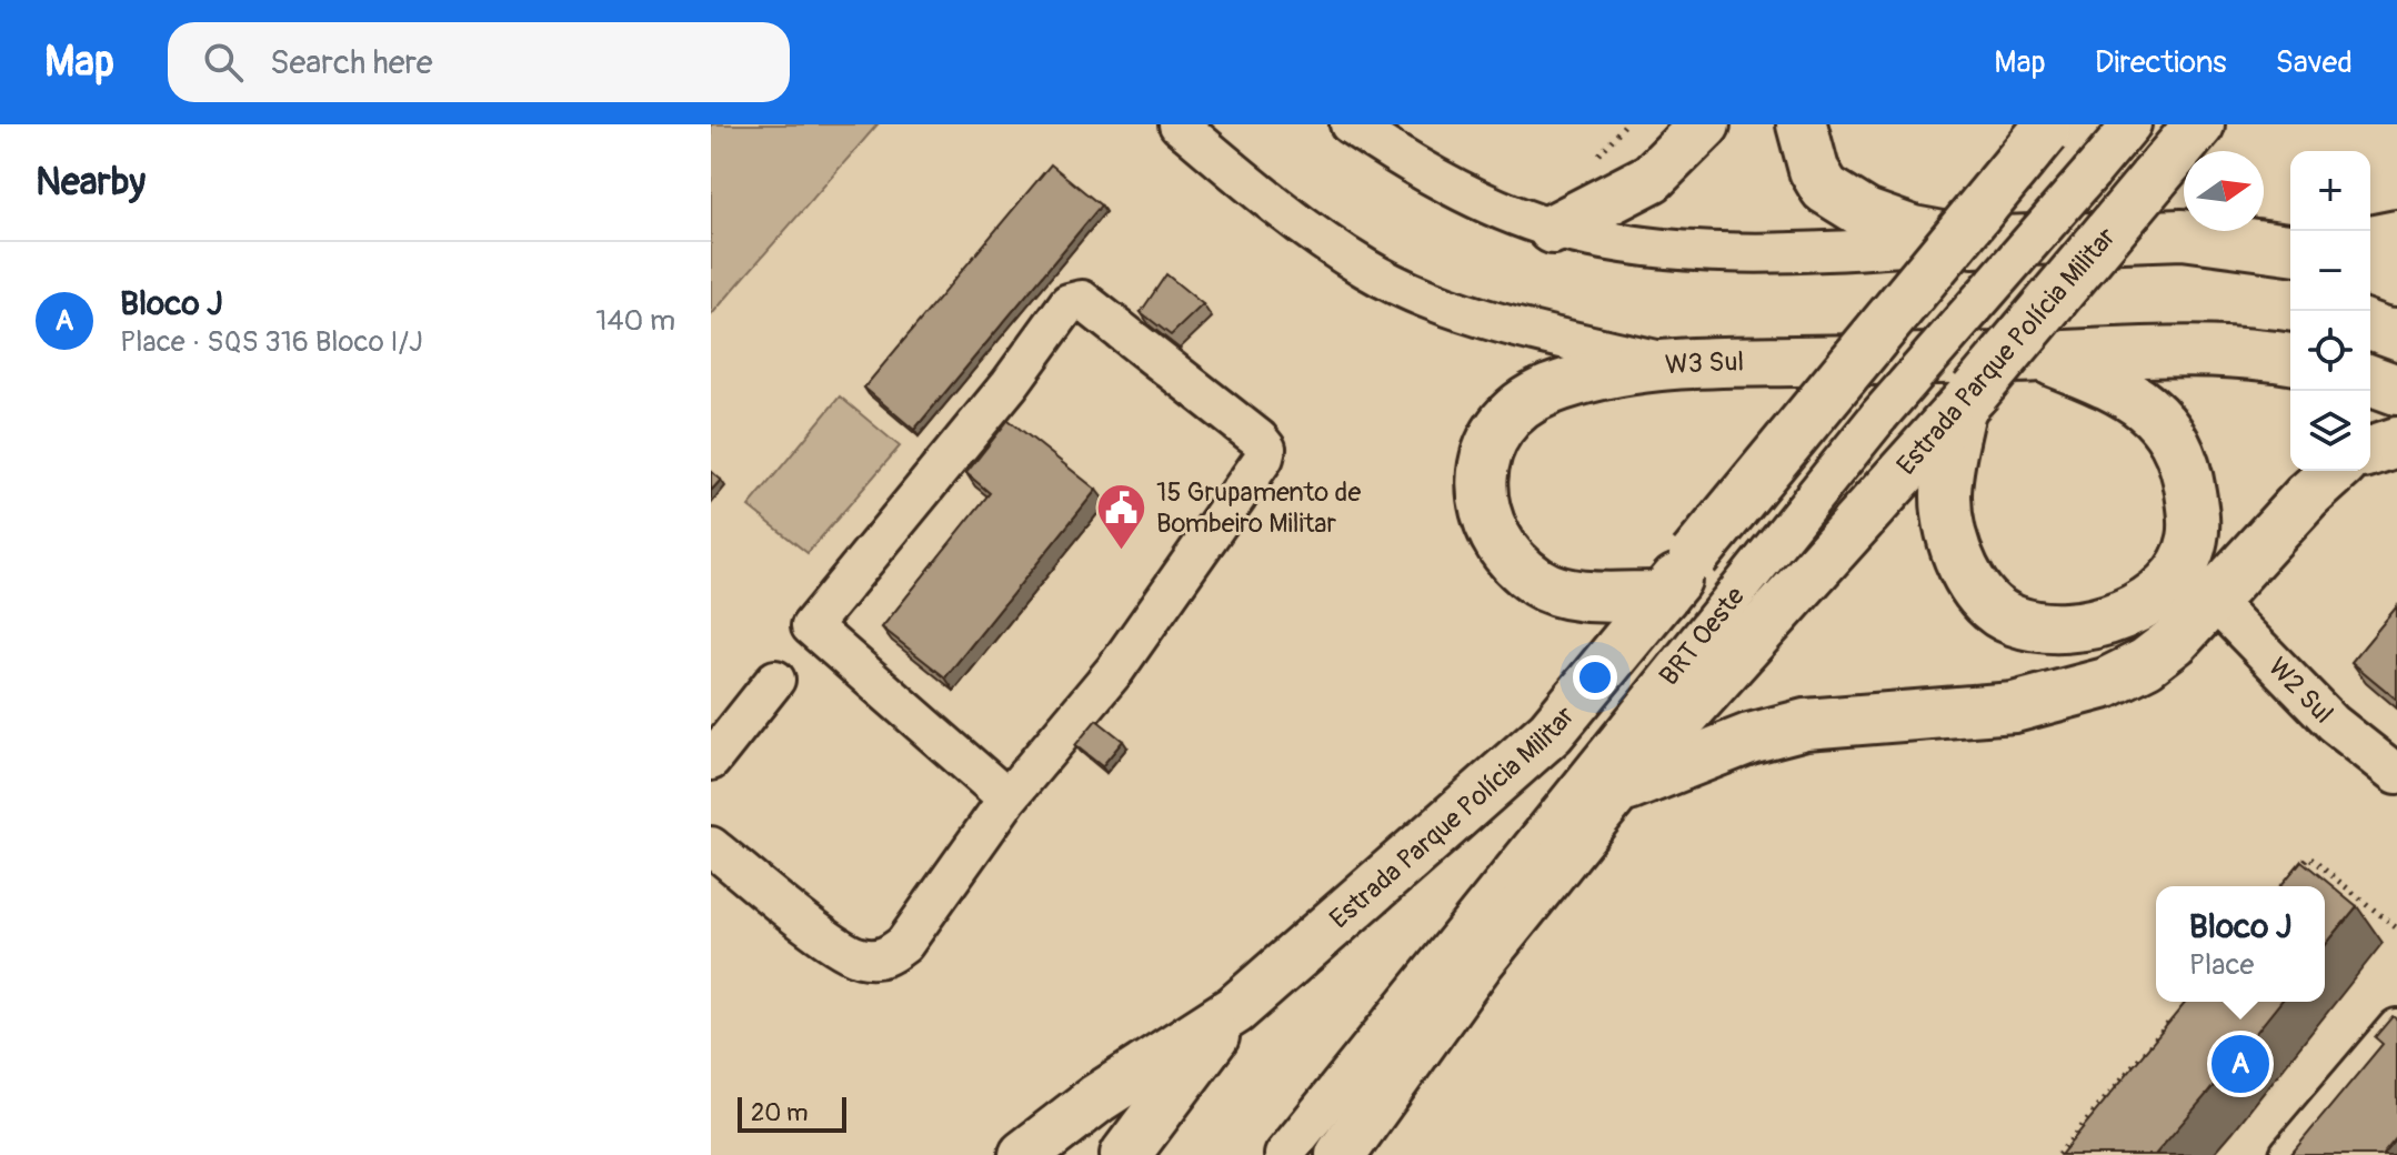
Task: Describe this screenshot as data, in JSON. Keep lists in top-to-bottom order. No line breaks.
{"streets":{"main road":["Estrada Parque Polícia Militar","W3 Sul"],"street":["BRT Oeste","W2 Sul"]},"places":{"public building":["15 Grupamento de Bombeiro Militar"]},"scale_bar":"20 m","north":"right","page":{"header":"Map","search":"Search here","nav":["Map","Directions","Saved"],"heading":"Nearby","map_buttons":["+","−"],"list":[{"mark":"A","name":"Bloco J","note":"Place · SQS 316 Bloco I/J","value":"140 m"}],"popup":["Bloco J","Place"],"pins":"A","scale":"20 m"}}
